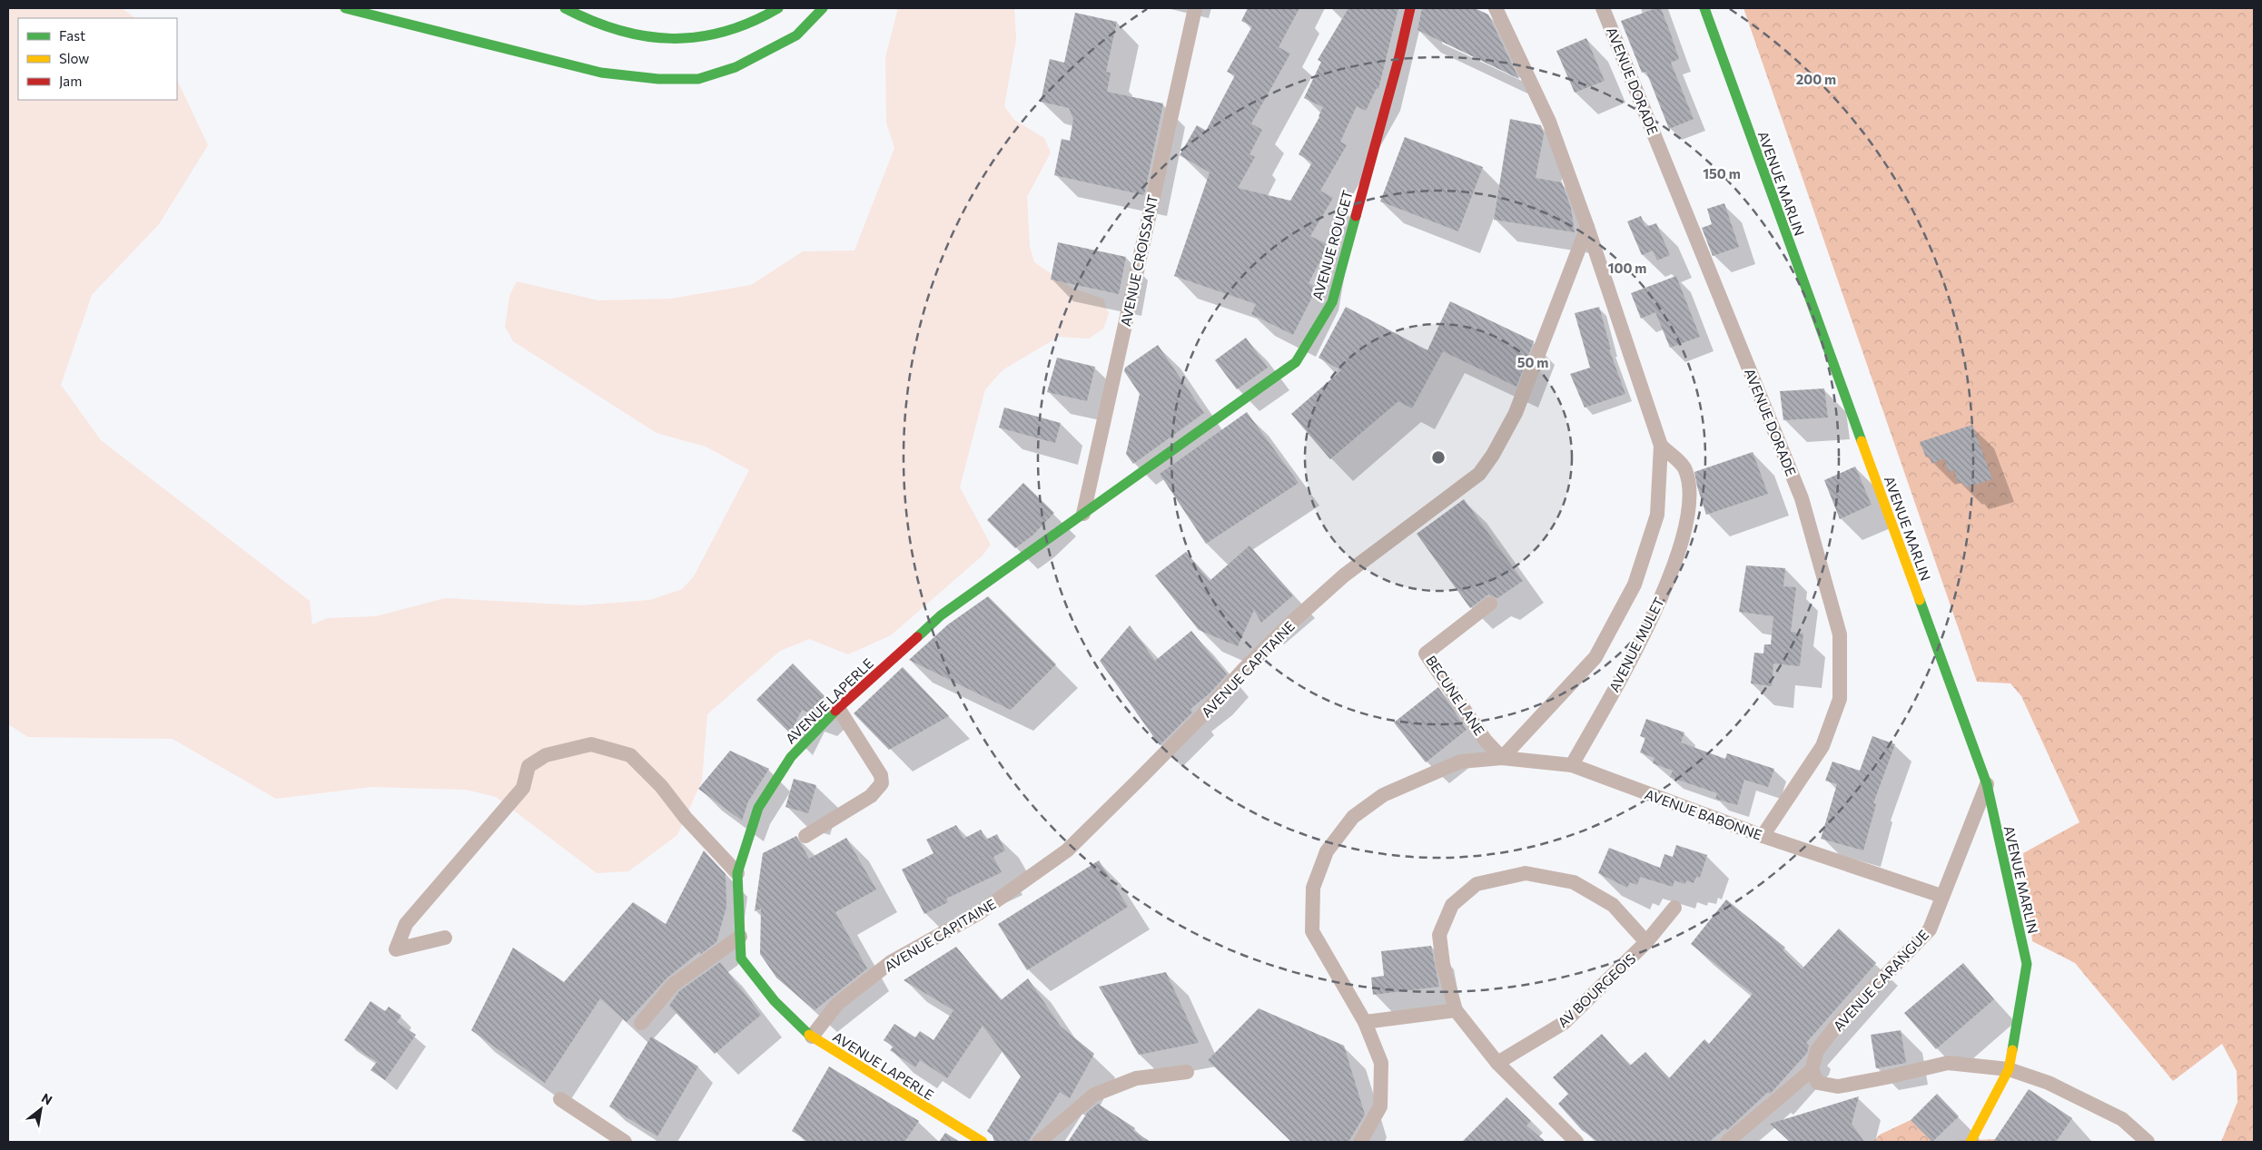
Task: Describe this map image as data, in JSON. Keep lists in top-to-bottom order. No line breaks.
{"streets":{"street":["AVENUE DORADE","AVENUE MARLIN","AVENUE ROUGET","AVENUE CROISSANT","AVENUE MULET","AVENUE CAPITAINE","BECUNE LANE","AVENUE LAPERLE","AVENUE BABONNE","AVENUE CARANGUE","AV BOURGEOIS"]},"crossings":[["AVENUE DORADE","AVENUE BABONNE"],["AVENUE MARLIN","AVENUE CARANGUE"],["AVENUE ROUGET","AVENUE CROISSANT"],["AVENUE ROUGET","AVENUE LAPERLE"],["AVENUE CROISSANT","AVENUE LAPERLE"],["AVENUE MULET","AVENUE BABONNE"],["AVENUE CAPITAINE","AVENUE LAPERLE"],["BECUNE LANE","AVENUE BABONNE"],["AVENUE BABONNE","AVENUE CARANGUE"]],"legend":["Fast","Slow","Jam"],"north":"top right","rings":["200 m","150 m","100 m","50 m"]}
